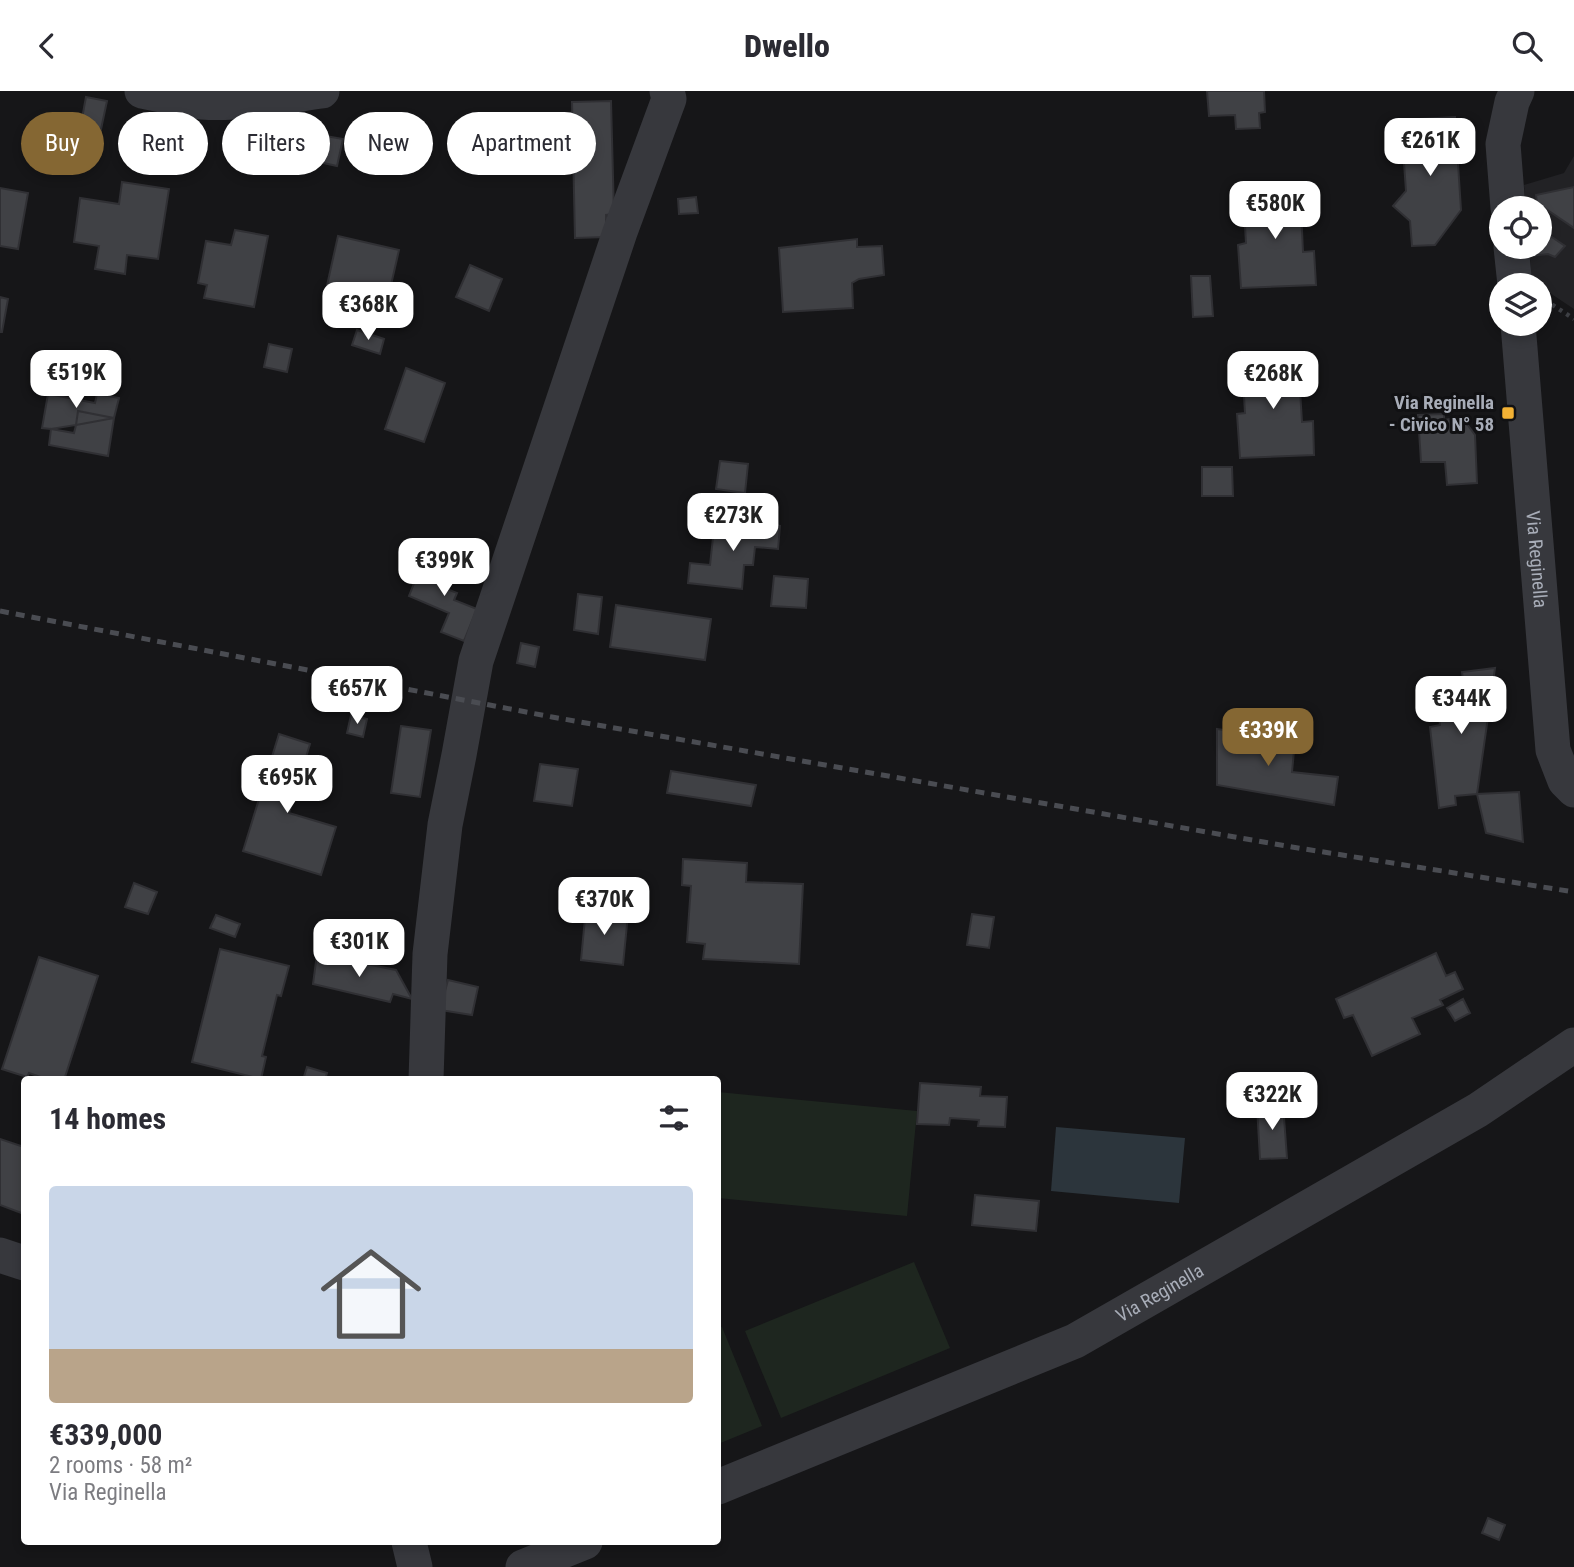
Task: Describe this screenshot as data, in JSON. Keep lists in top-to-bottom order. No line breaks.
{"streets":{"street":["Via Reginella"]},"places":{"transit":["Via Reginella - Civico N° 58"]},"page":{"header":"Dwello","chip":["Buy","Rent","Filters","New","Apartment"],"price":["€261K","€580K","€368K","€519K","€268K","€273K","€399K","€657K","€344K","€339K","€695K","€370K","€301K","€322K"],"heading":"14 homes","list":[{"name":"€339,000","note":"2 rooms · 58 m² · Via Reginella"}]}}
